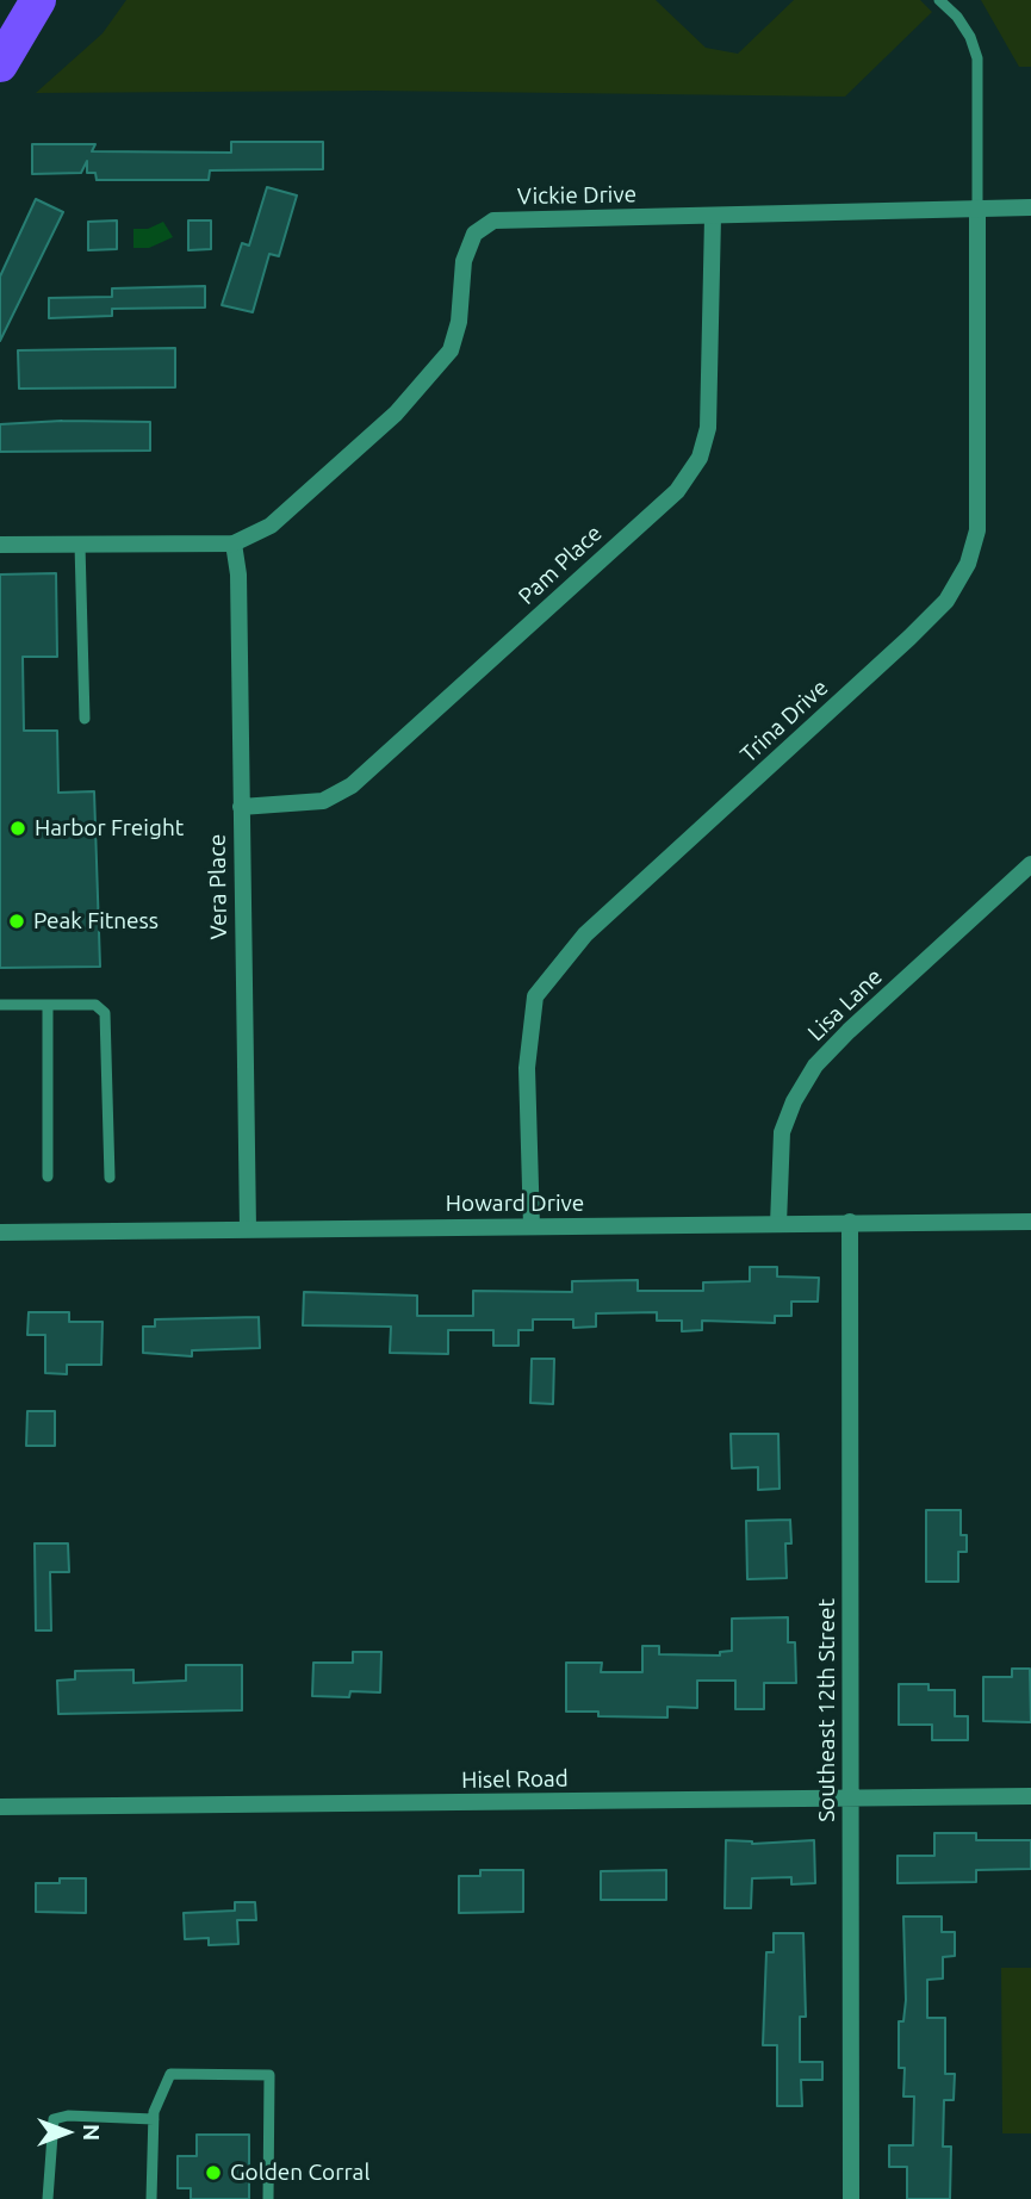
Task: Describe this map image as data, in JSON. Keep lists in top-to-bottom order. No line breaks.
{"streets":{"street":["Vickie Drive","Pam Place","Trina Drive","Vera Place","Lisa Lane","Howard Drive","Southeast 12th Street","Hisel Road"]},"crossings":[["Vickie Drive","Pam Place"],["Vickie Drive","Trina Drive"],["Vickie Drive","Vera Place"],["Pam Place","Vera Place"],["Trina Drive","Howard Drive"],["Vera Place","Howard Drive"],["Lisa Lane","Howard Drive"],["Howard Drive","Southeast 12th Street"],["Southeast 12th Street","Hisel Road"]],"places":["Harbor Freight","Peak Fitness","Golden Corral"],"north":"right"}
